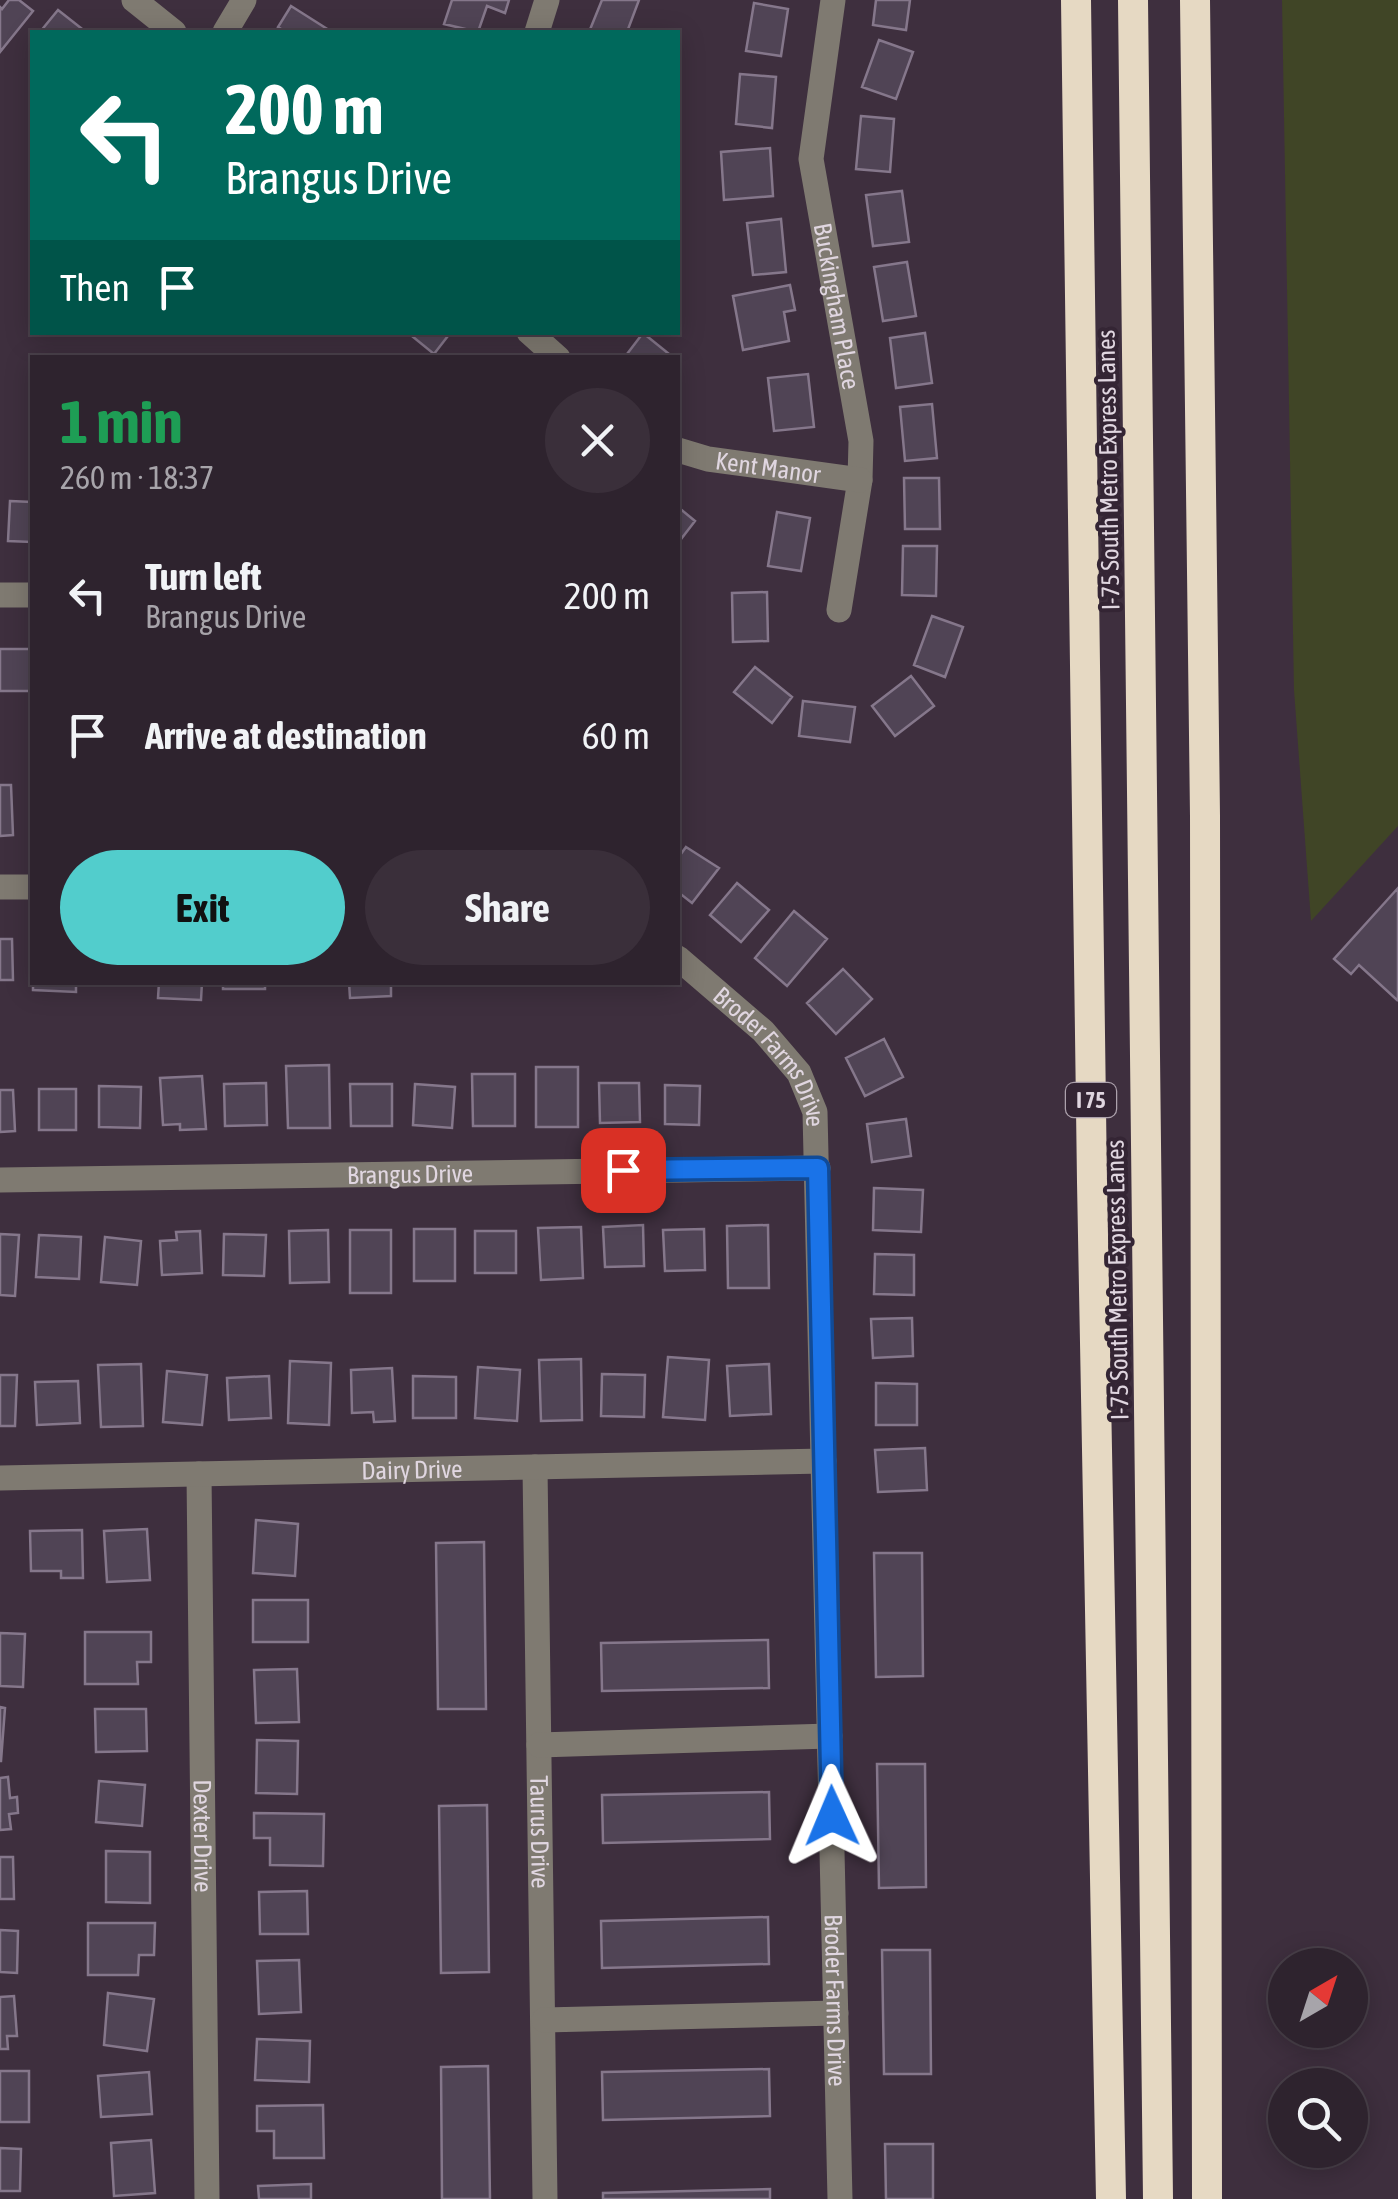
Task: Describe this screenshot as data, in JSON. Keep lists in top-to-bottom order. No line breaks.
{"streets":{"highway":["I-75 South Metro Express Lanes","I 75"],"street":["Buckingham Place","Kent Manor","Broder Farms Drive","Brangus Drive","Dairy Drive","Taurus Drive","Dexter Drive"]},"crossings":[["Buckingham Place","Kent Manor"],["Broder Farms Drive","Brangus Drive"],["Broder Farms Drive","Dairy Drive"],["Dairy Drive","Taurus Drive"],["Dairy Drive","Dexter Drive"]],"north":"top right","page":{"turn":["200 m","Brangus Drive"],"then":"Then","heading":["1 min","260 m · 18:37"],"list":[{"name":"Turn left","note":"Brangus Drive","value":"200 m"},{"name":"Arrive at destination","value":"60 m"}],"buttons":["Exit","Share"]}}
